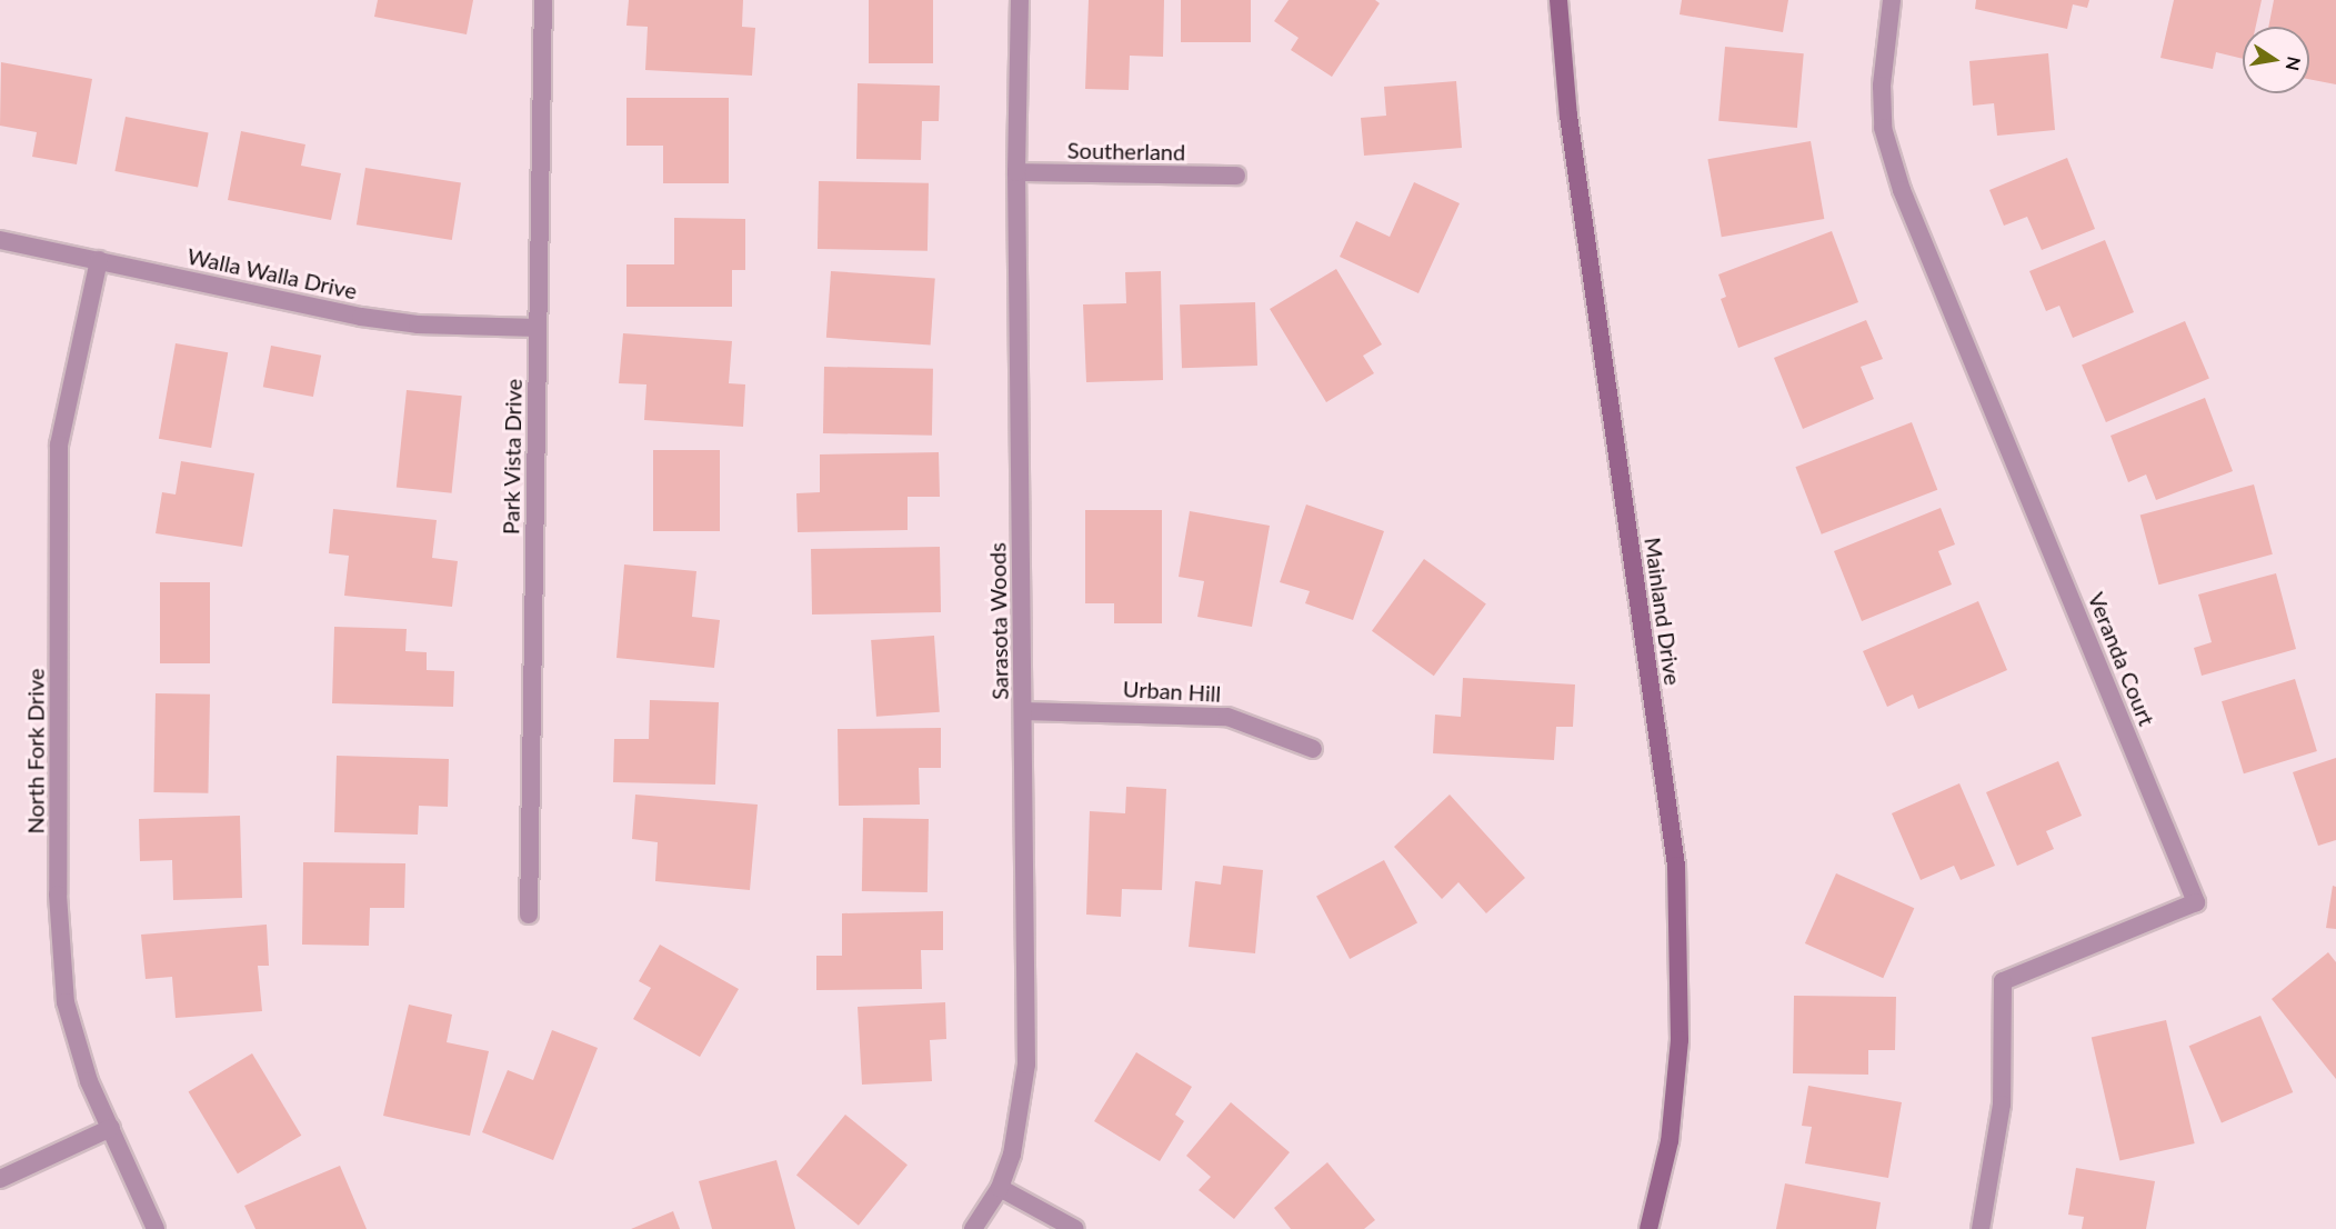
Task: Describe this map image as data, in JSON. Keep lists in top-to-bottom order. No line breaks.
{"streets":{"main road":["Mainland Drive"],"street":["Southerland","Walla Walla Drive","Park Vista Drive","Sarasota Woods","Veranda Court","Urban Hill","North Fork Drive"]},"crossings":[["Southerland","Sarasota Woods"],["Walla Walla Drive","Park Vista Drive"],["Walla Walla Drive","North Fork Drive"],["Sarasota Woods","Urban Hill"]],"north":"right"}
